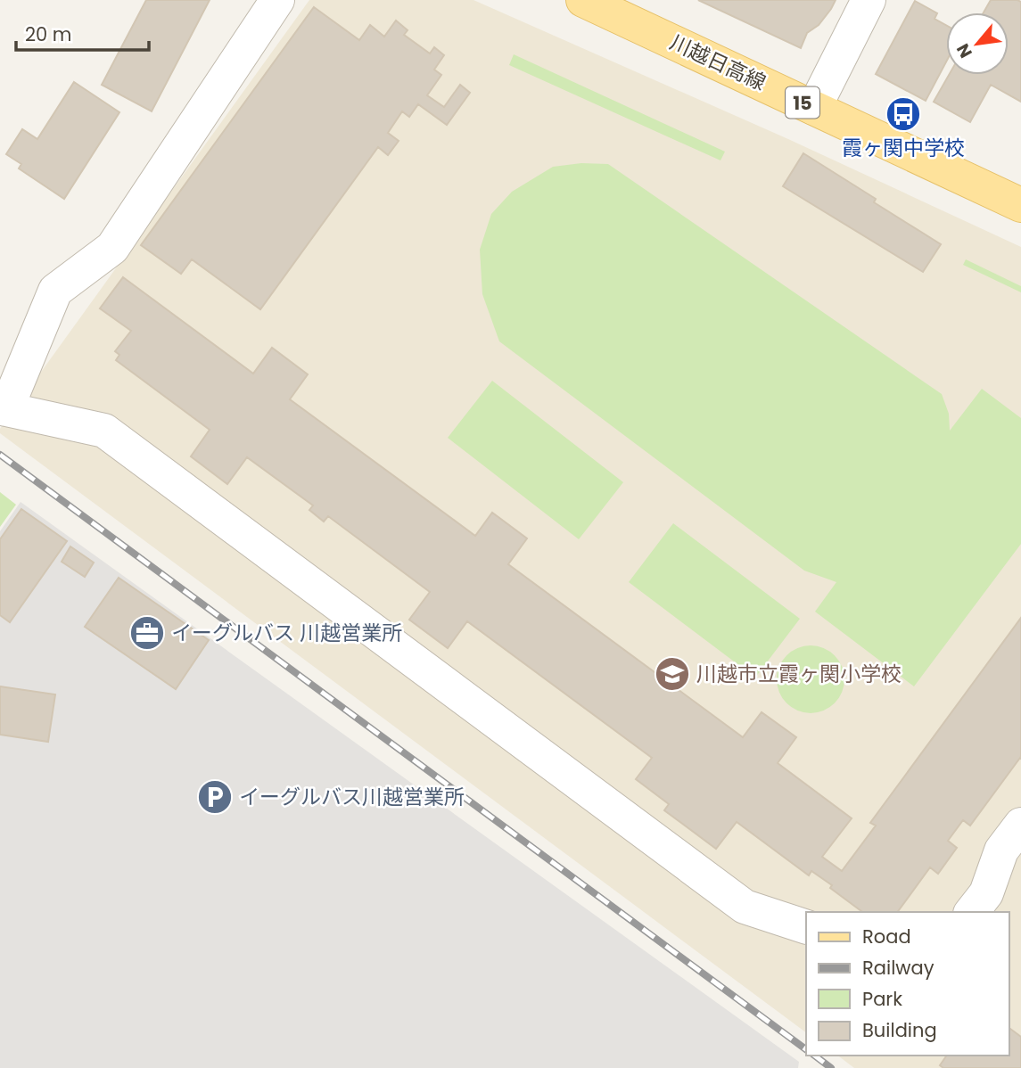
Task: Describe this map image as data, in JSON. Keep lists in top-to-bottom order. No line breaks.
{"streets":{"main road":["川越日高線","15"]},"places":{"bus stop":["霞ヶ関中学校"],"office":["イーグルバス 川越営業所"],"school or university":["川越市立霞ヶ関小学校"],"parking":["イーグルバス川越営業所"]},"legend":["Road","Railway","Park","Building"],"scale_bar":"20 m","north":"bottom left"}
